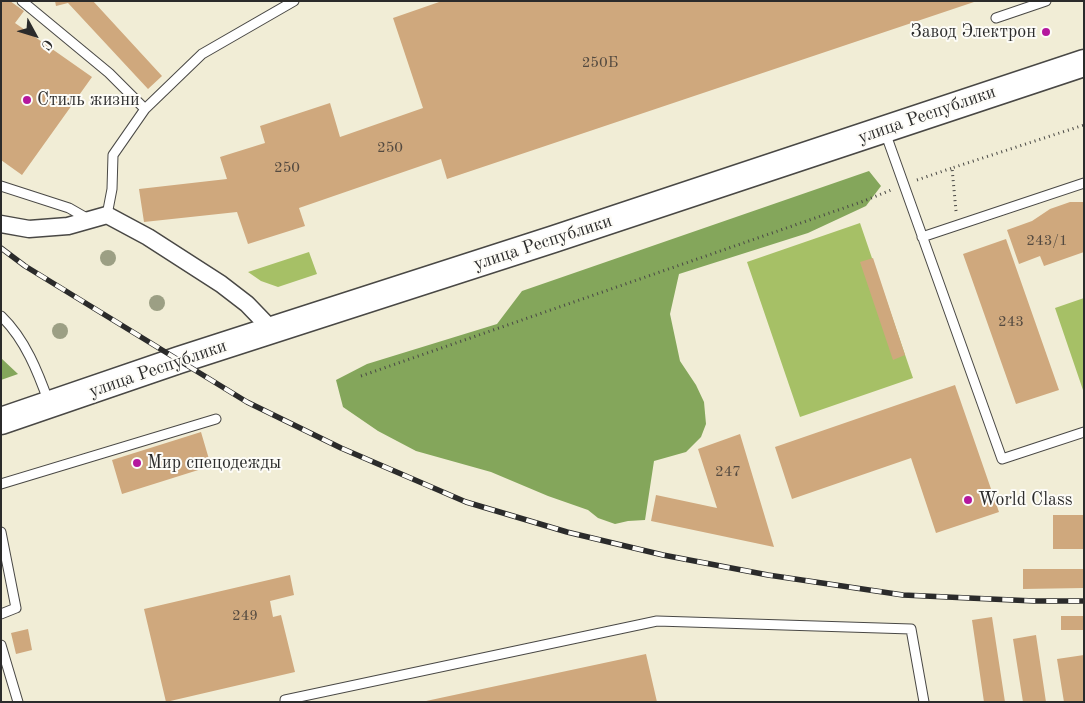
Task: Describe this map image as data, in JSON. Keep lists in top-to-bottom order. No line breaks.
{"streets":{"main road":["улица Республики"]},"places":["Завод Электрон","Стиль жизни","Мир спецодежды","World Class"],"house_numbers":["250Б","250","250","243/1","243","247","249"],"north":"bottom right"}
